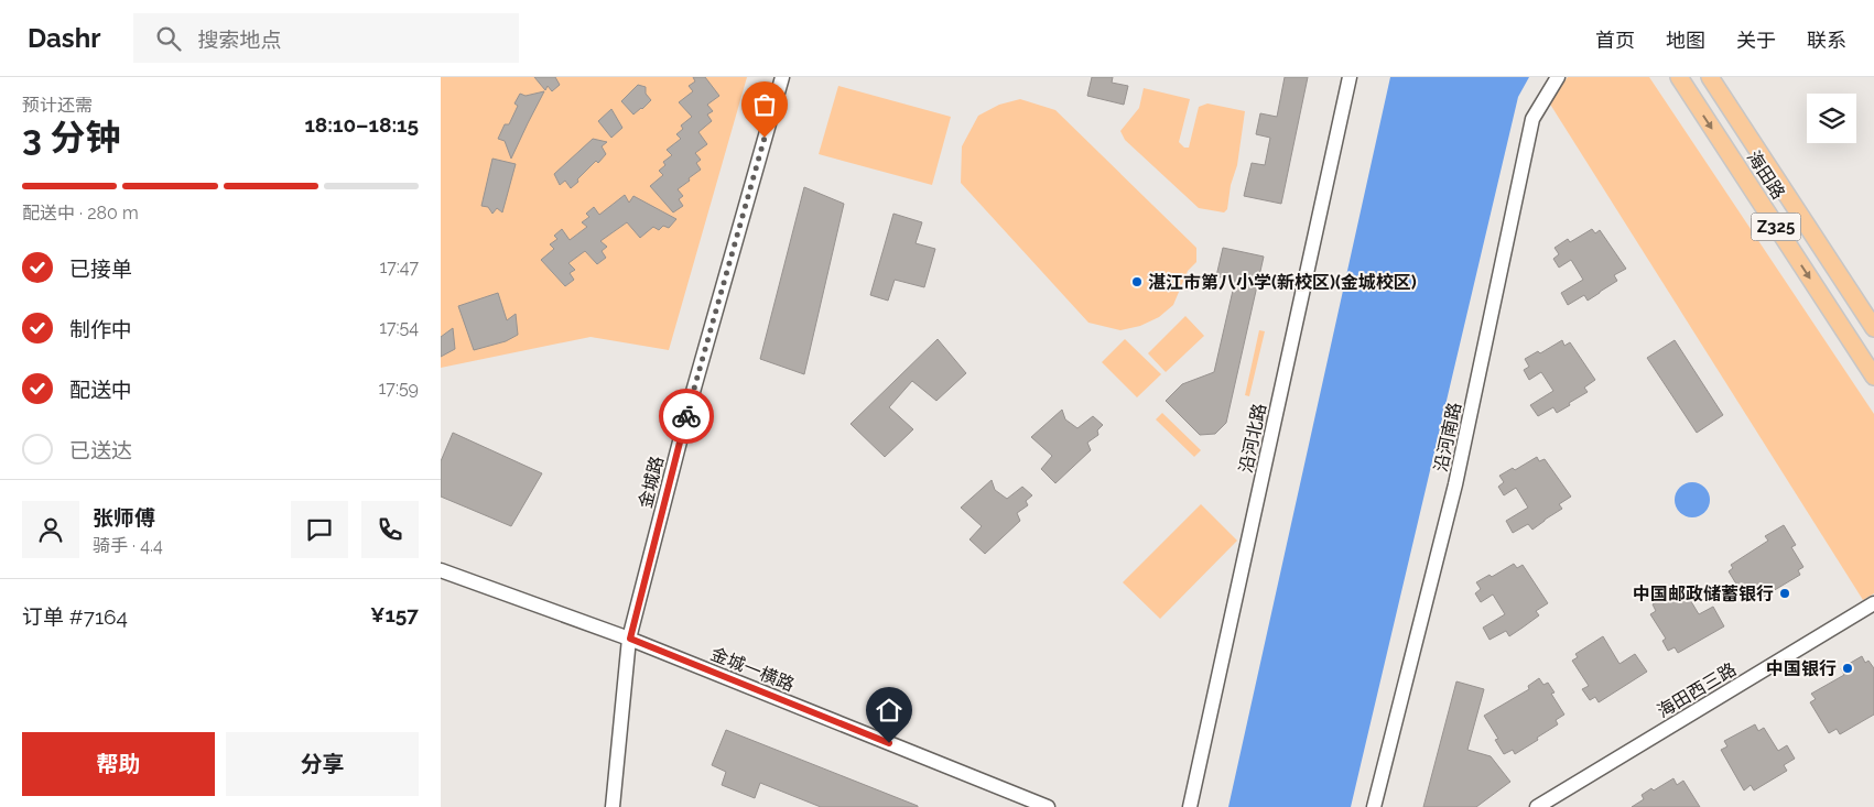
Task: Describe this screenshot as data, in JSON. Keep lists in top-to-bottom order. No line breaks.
{"streets":{"main road":["海田路","Z325"],"street":["沿河南路","沿河北路","金城路","金城一横路","海田西三路"]},"crossings":[["金城路","金城一横路"]],"places":["湛江市第八小学(新校区)(金城校区)","中国邮政储蓄银行","中国银行"],"page":{"header":"Dashr","search":"搜索地点","nav":["首页","地图","关于","联系"],"heading":["3 分钟","预计还需","18:10–18:15"],"panel":["张师傅","骑手 · 4.4","订单 #7164","¥157"],"bar":"配送中 · 280 m","list":[["已接单","17:47"],["制作中","17:54"],["配送中","17:59"],"已送达"],"buttons":["帮助","分享"]}}
